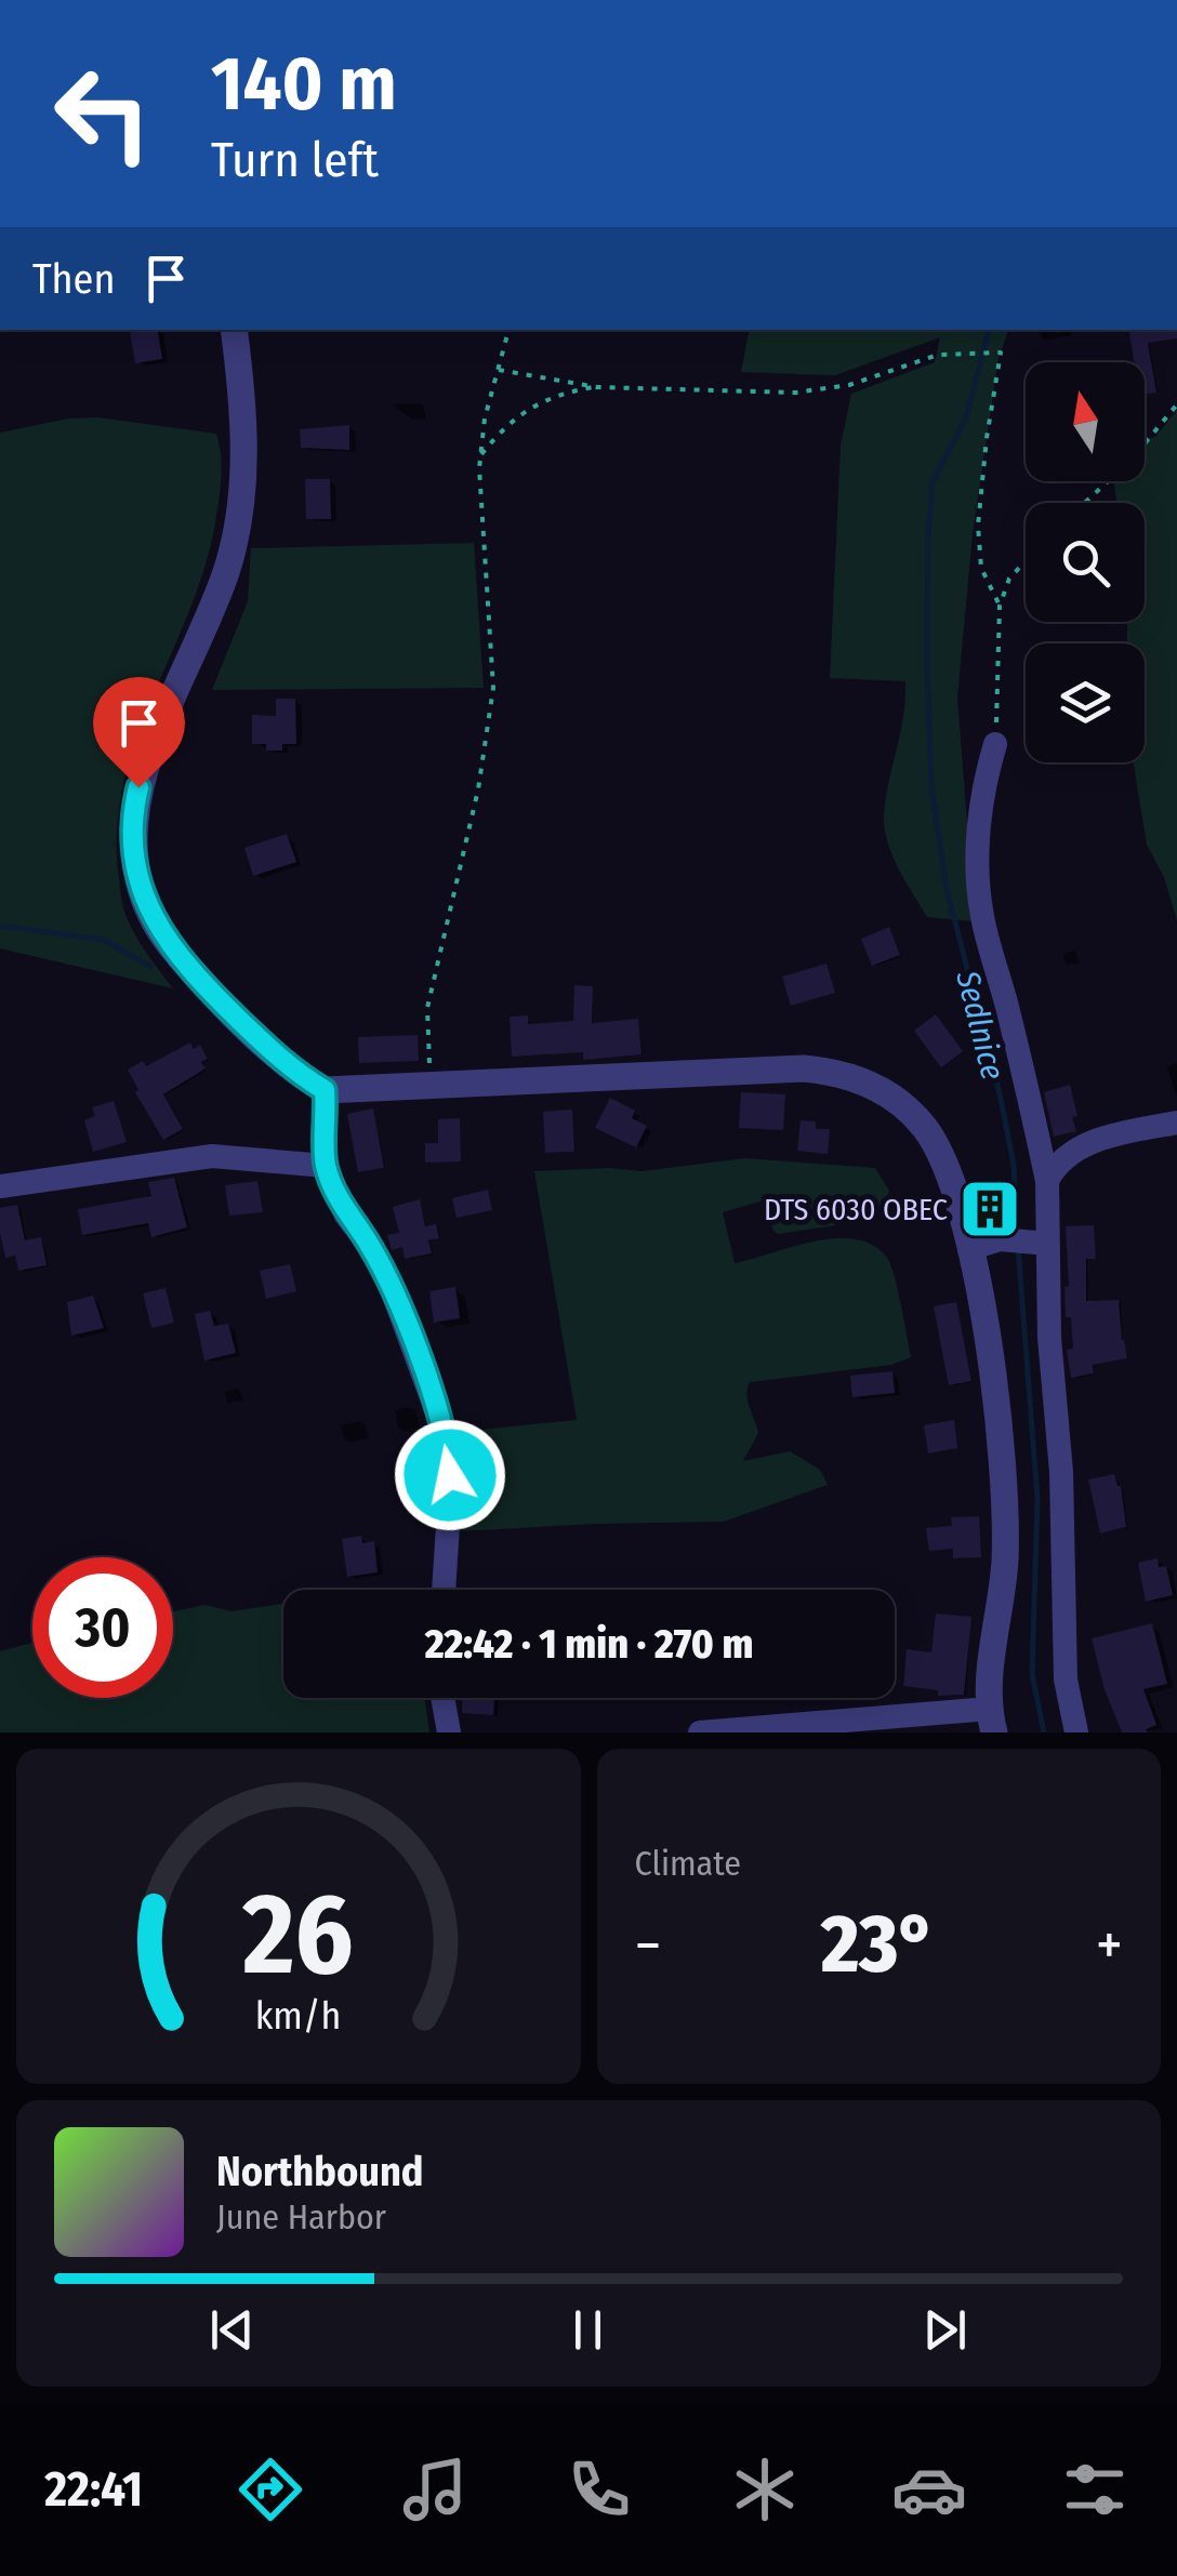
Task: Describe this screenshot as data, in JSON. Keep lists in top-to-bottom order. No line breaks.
{"water":["Sedlnice"],"places":{"building":["DTS 6030 OBEC"]},"north":"top","page":{"turn":["140 m","Turn left"],"then":"Then","limit":"30","trip":"22:42 · 1 min · 270 m","tile":"Climate","heat":["−","23°","+"],"song":["Northbound","June Harbor"],"tabs":"22:41","gauge":["26","km/h"]}}
